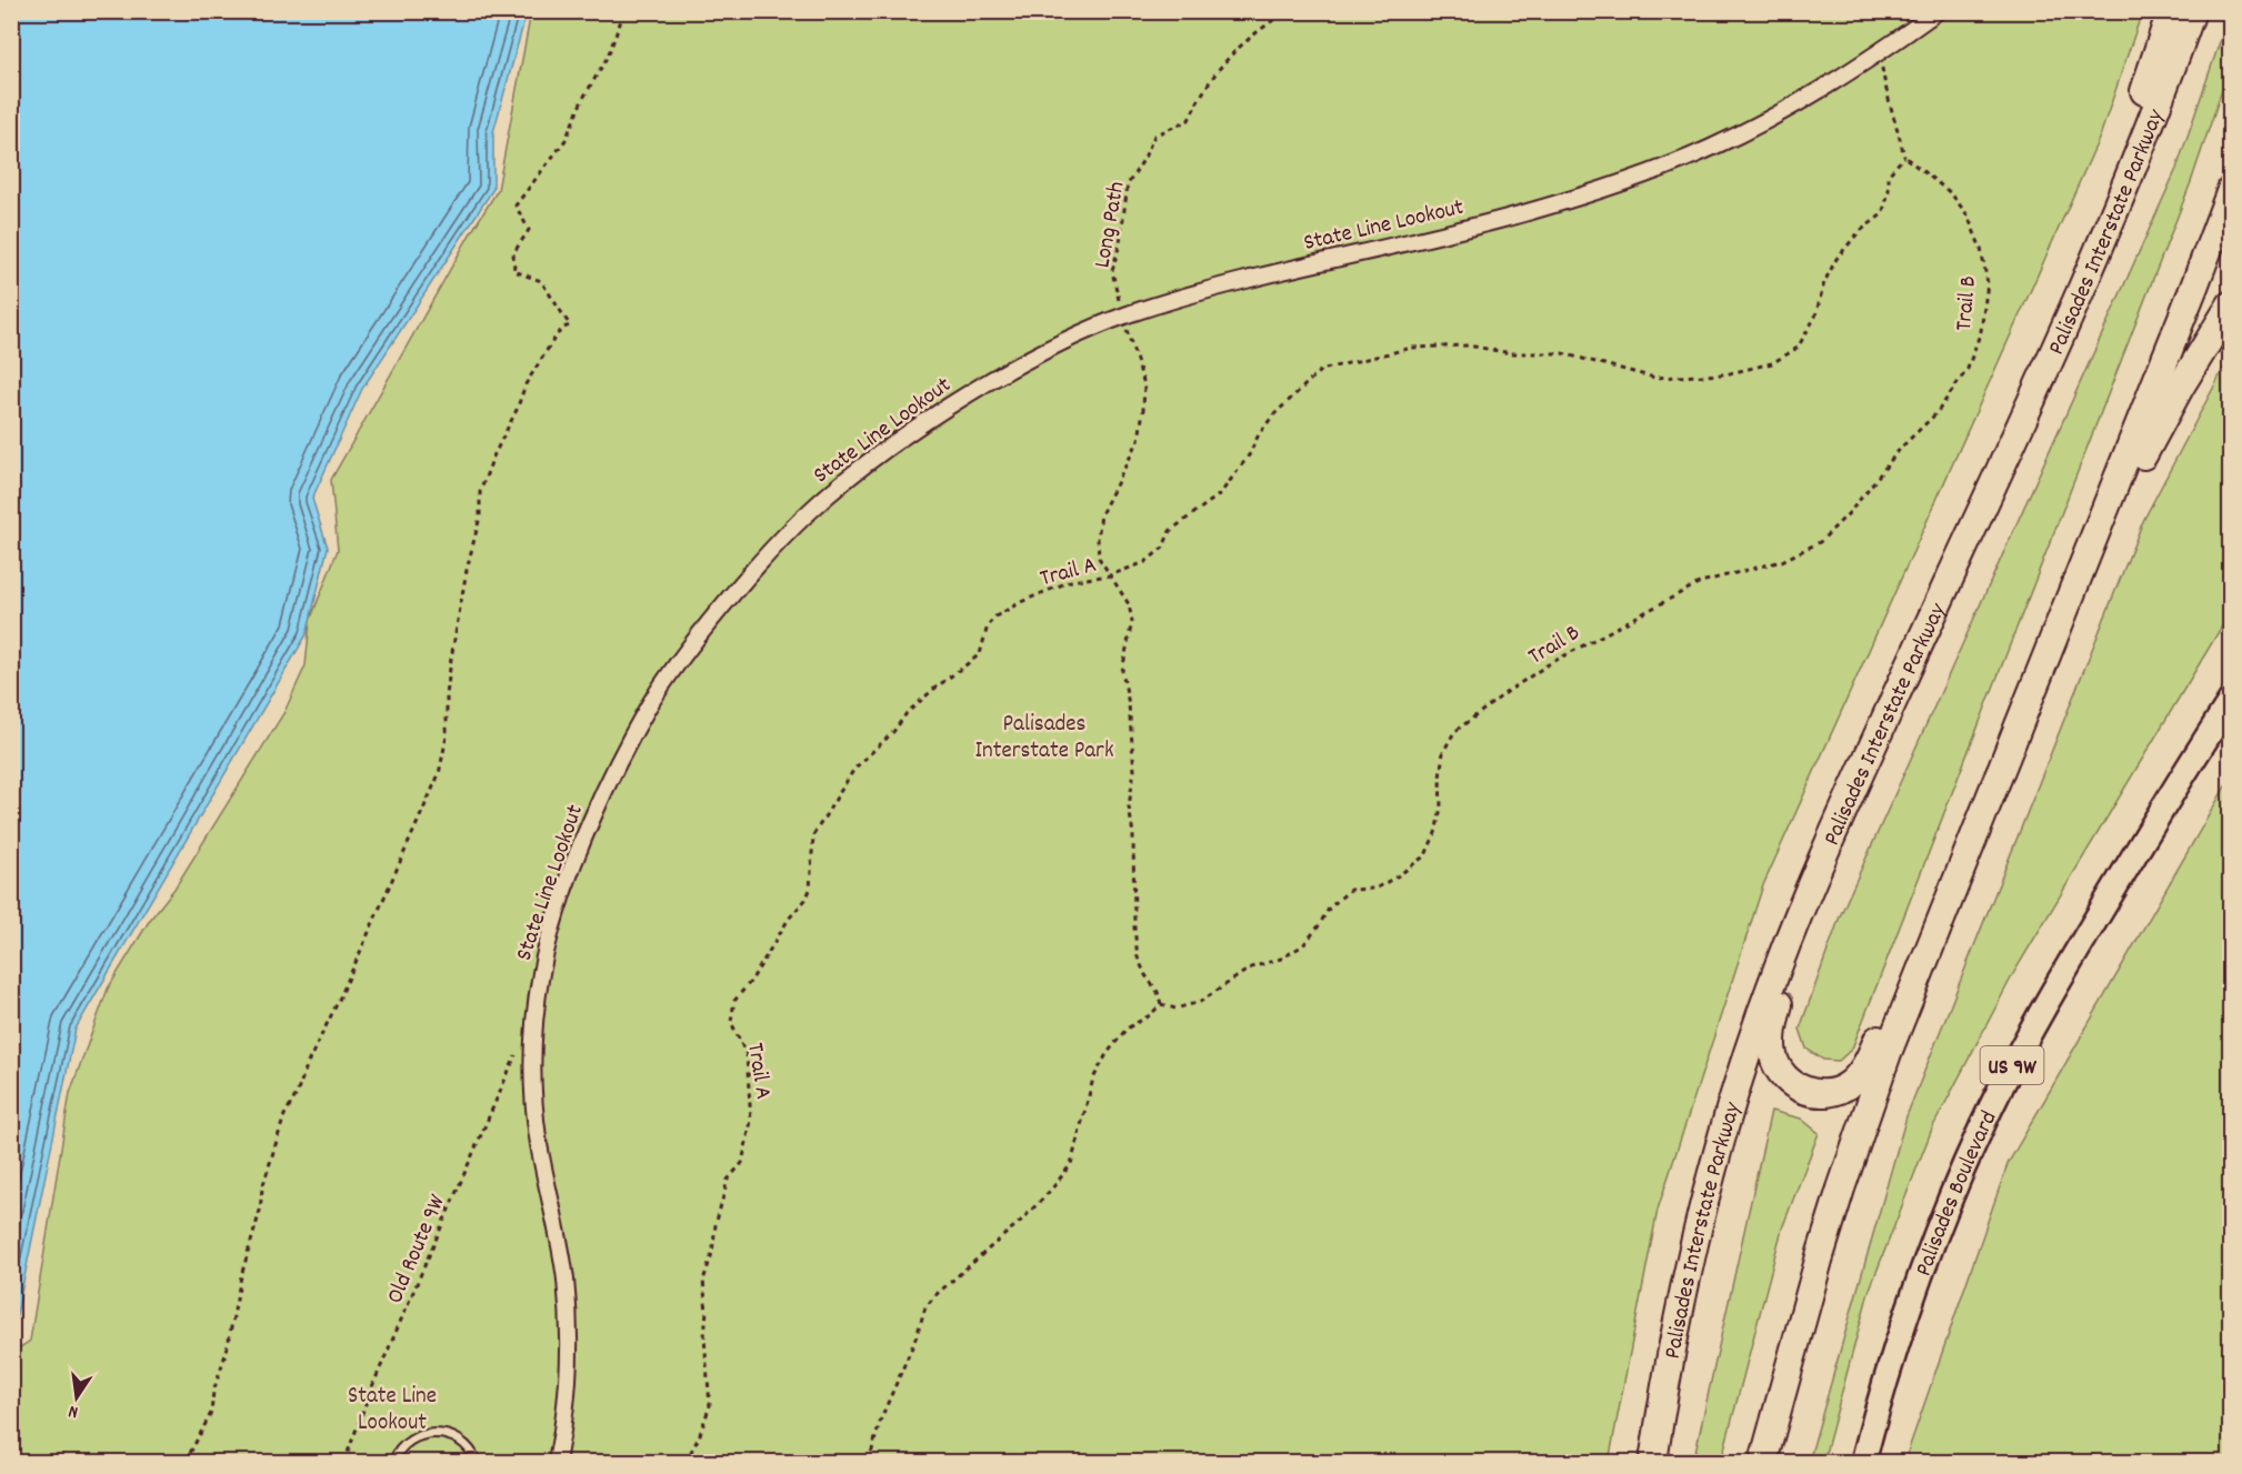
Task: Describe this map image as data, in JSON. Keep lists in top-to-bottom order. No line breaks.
{"streets":{"highway":["Palisades Interstate Parkway"],"main road":["US 9W","Palisades Boulevard"],"street":["State Line Lookout"],"path":["Long Path","Trail B","Trail A","Old Route 9W"]},"crossings":[["State Line Lookout","Long Path"],["Long Path","Trail A"],["Trail B","Trail A"]],"parks":["Palisades Interstate Park","State Line Lookout"],"north":"bottom"}
